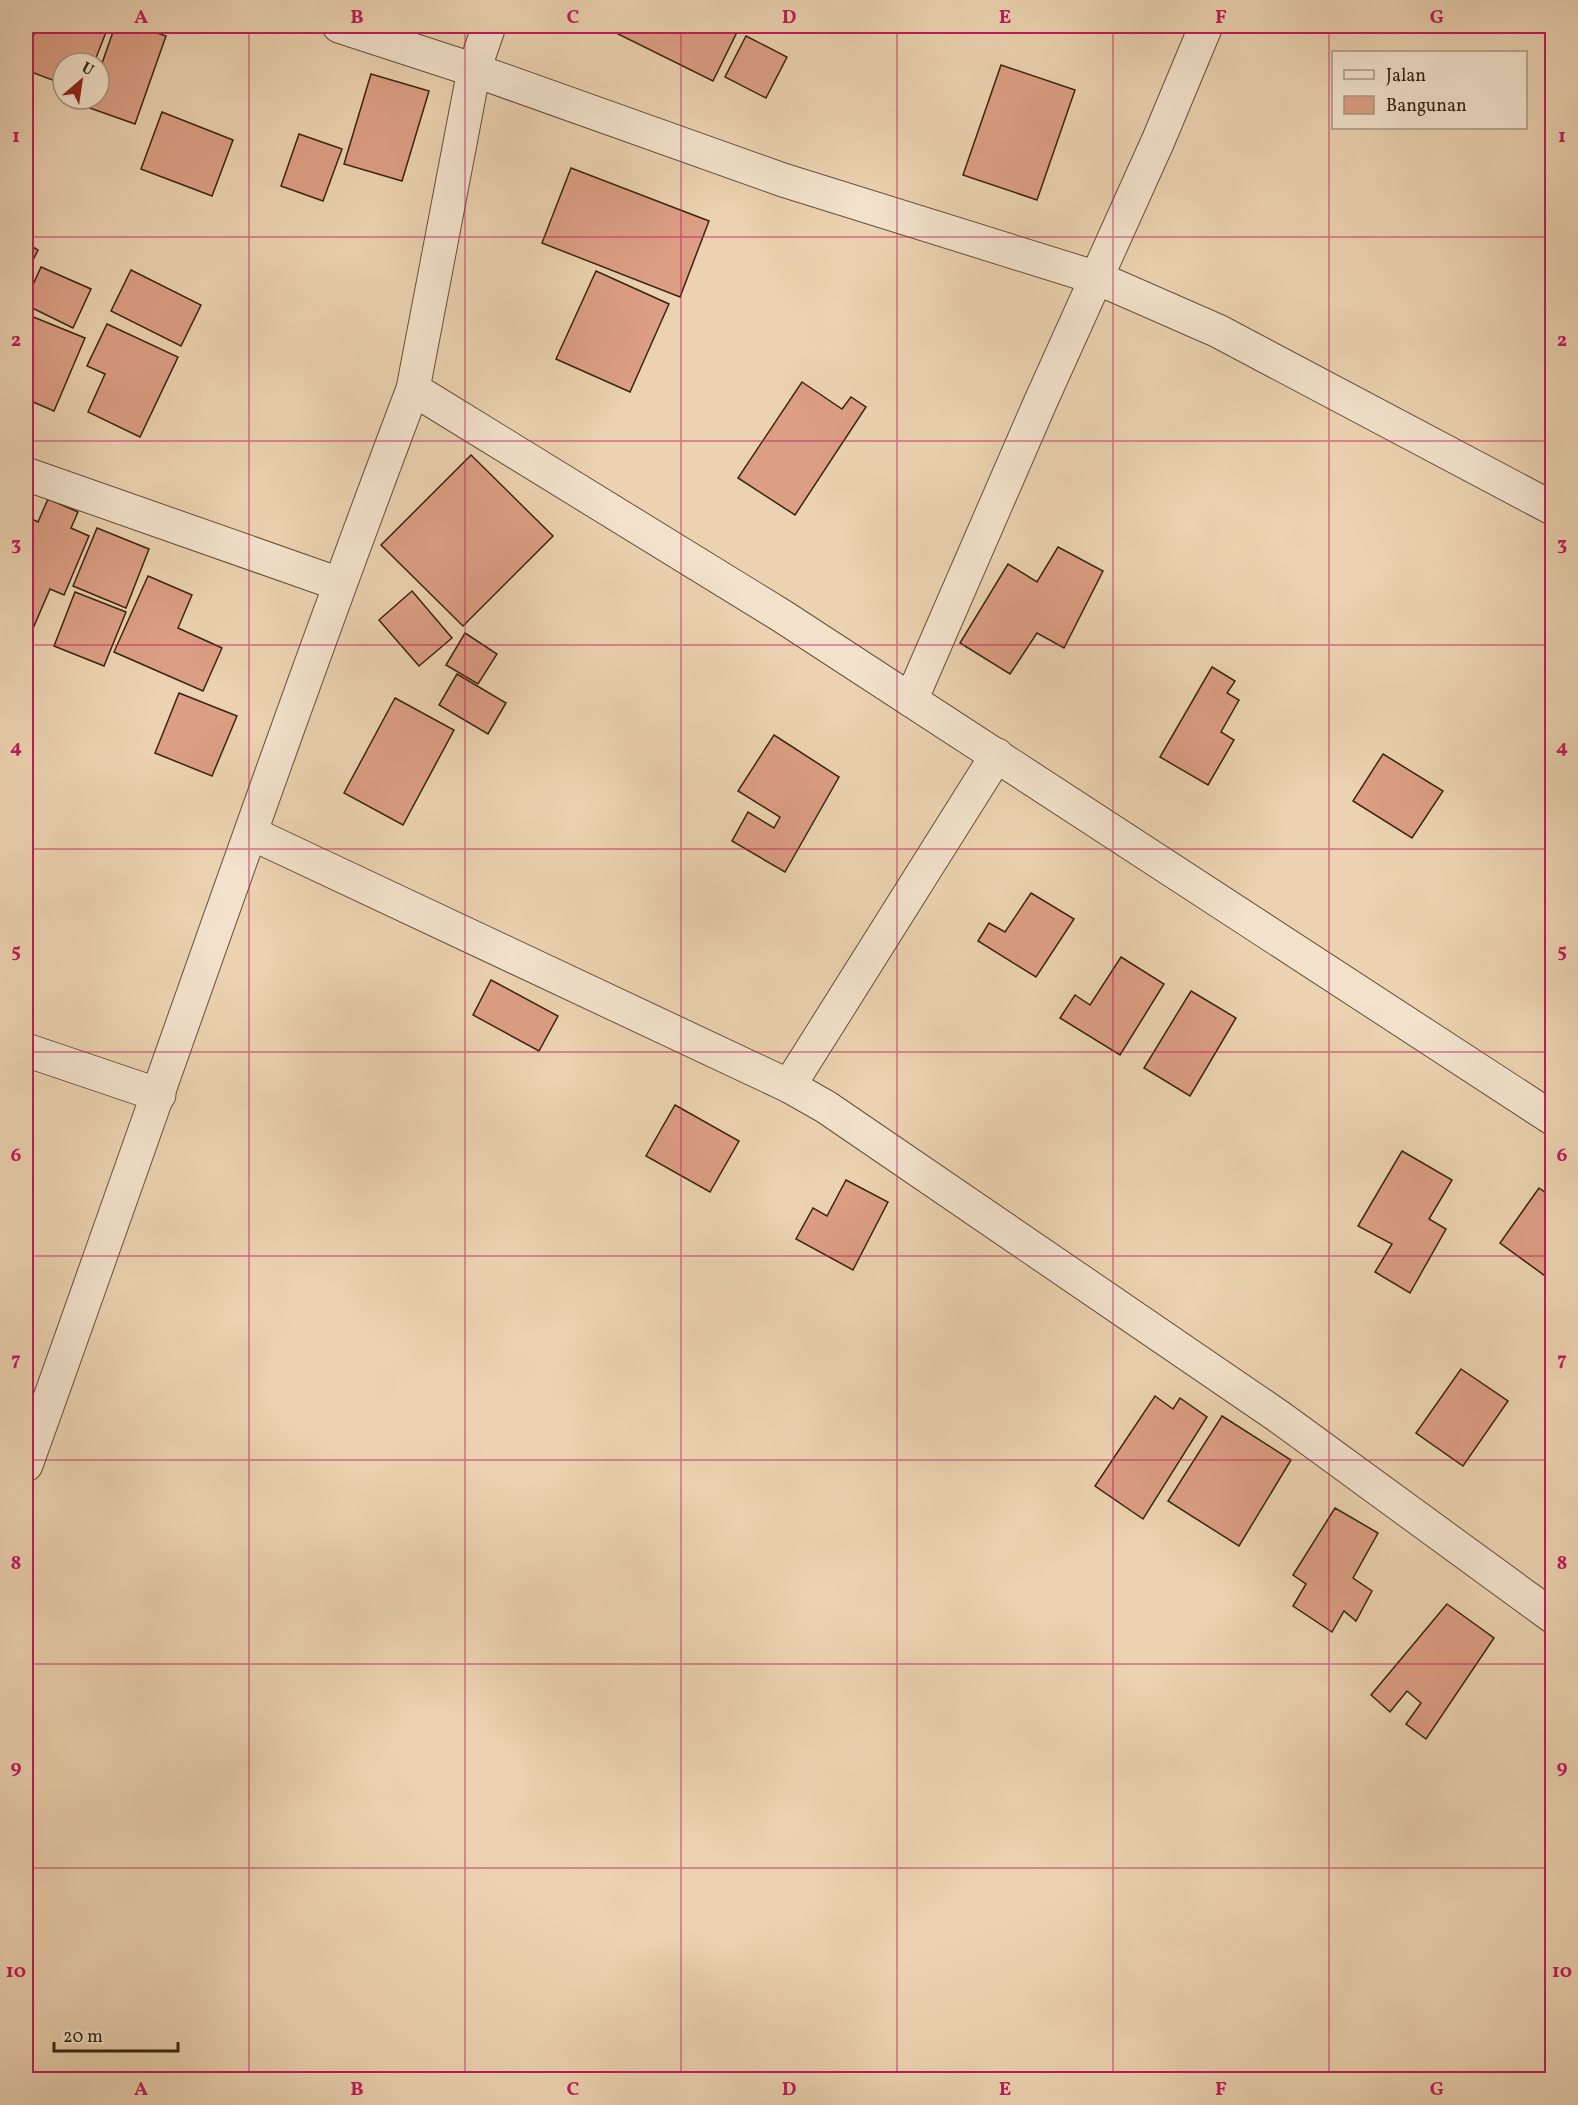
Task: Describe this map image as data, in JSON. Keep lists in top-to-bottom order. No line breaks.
{"legend":["Jalan","Bangunan"],"scale_bar":"20 m","north":"top right","grid":{"columns":["A","B","C","D","E","F","G"],"rows":["1","2","3","4","5","6","7","8","9","10"]}}
